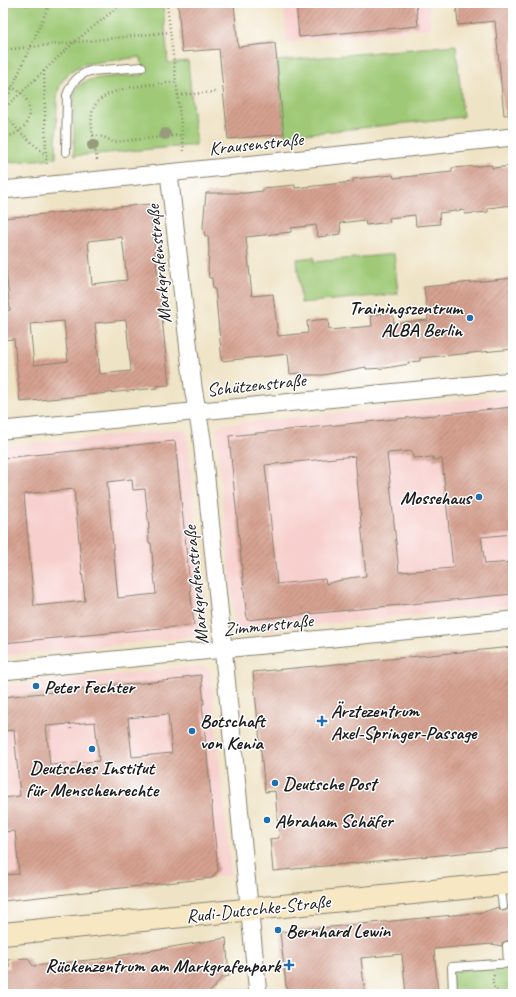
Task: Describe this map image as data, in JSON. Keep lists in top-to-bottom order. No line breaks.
{"streets":{"main road":["Rudi-Dutschke-Straße"],"street":["Krausenstraße","Markgrafenstraße","Schützenstraße","Zimmerstraße"]},"crossings":[["Krausenstraße","Markgrafenstraße"],["Markgrafenstraße","Schützenstraße"],["Markgrafenstraße","Zimmerstraße"],["Markgrafenstraße","Rudi-Dutschke-Straße"]],"places":{"other":["Trainingszentrum ALBA Berlin","Mossehaus","Peter Fechter","Botschaft von Kenia","Deutsches Institut für Menschenrechte","Deutsche Post","Abraham Schäfer","Bernhard Lewin"],"health":["Ärztezentrum Axel-Springer-Passage","Rückenzentrum am Markgrafenpark"]}}
